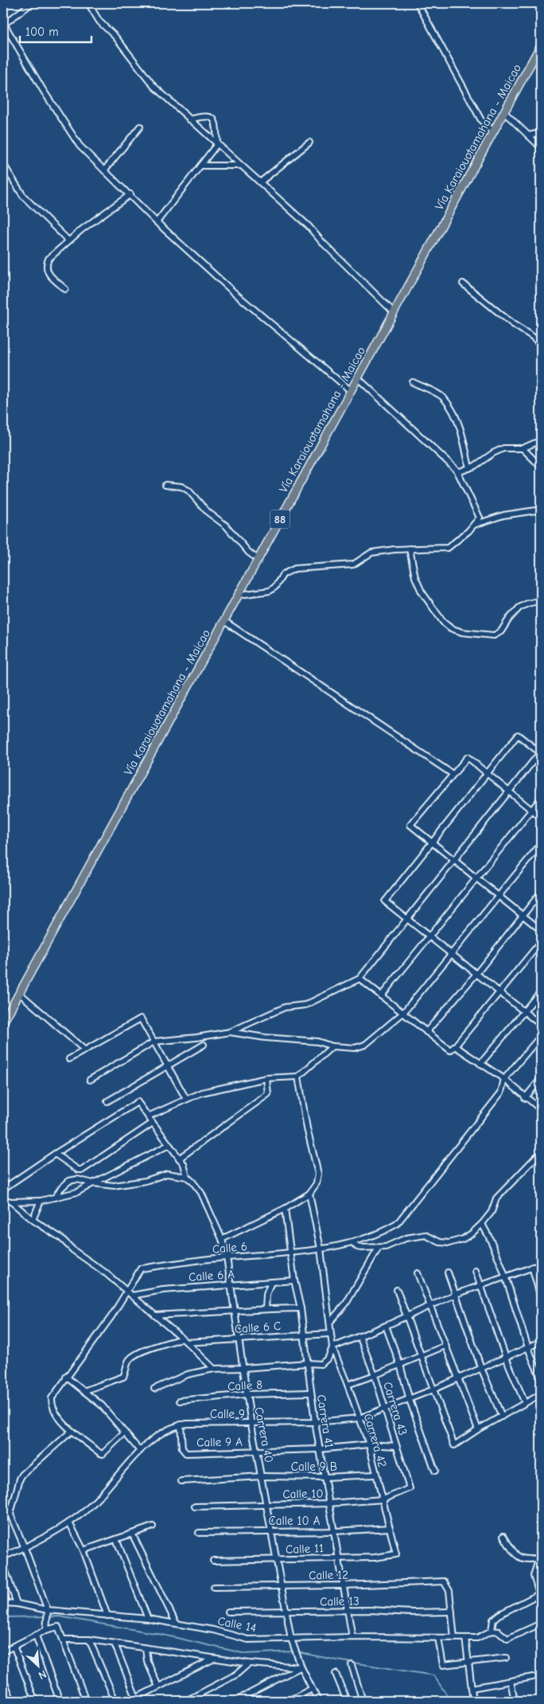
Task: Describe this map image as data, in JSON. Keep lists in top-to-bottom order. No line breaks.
{"streets":{"highway":["Vía Karaiouotamahana - Maicao","88"],"street":["Calle 6","Calle 6 A","Calle 6 C","Calle 8","Carrera 43","Calle 9","Carrera 41","Carrera 40","Carrera 42","Calle 9 A","Calle 9 B","Calle 10","Calle 10 A","Calle 11","Calle 12","Calle 13","Calle 14"]},"crossings":[["Vía Karaiouotamahana - Maicao","88"],["Calle 6","Carrera 41"],["Calle 6","Carrera 40"],["Calle 6 A","Carrera 41"],["Calle 6 A","Carrera 40"],["Calle 6 C","Carrera 41"],["Calle 6 C","Carrera 40"],["Calle 6 C","Carrera 42"],["Calle 8","Carrera 41"],["Calle 8","Carrera 40"],["Carrera 43","Calle 9"],["Carrera 43","Calle 9 A"],["Carrera 43","Calle 10"],["Calle 9","Carrera 41"],["Calle 9","Carrera 40"],["Calle 9","Carrera 42"],["Calle 9","Calle 9 A"],["Carrera 41","Calle 9 A"],["Carrera 41","Calle 9 B"],["Carrera 41","Calle 10"],["Carrera 41","Calle 10 A"],["Carrera 41","Calle 11"],["Carrera 41","Calle 12"],["Carrera 41","Calle 13"],["Carrera 41","Calle 14"],["Carrera 40","Calle 9 A"],["Carrera 40","Calle 9 B"],["Carrera 40","Calle 10"],["Carrera 40","Calle 10 A"],["Carrera 40","Calle 11"],["Carrera 40","Calle 12"],["Carrera 40","Calle 13"],["Carrera 40","Calle 14"],["Carrera 42","Calle 9 A"],["Carrera 42","Calle 9 B"],["Carrera 42","Calle 10"],["Carrera 42","Calle 10 A"],["Carrera 42","Calle 11"],["Calle 12","Calle 13"]],"scale_bar":"100 m","north":"bottom right"}
